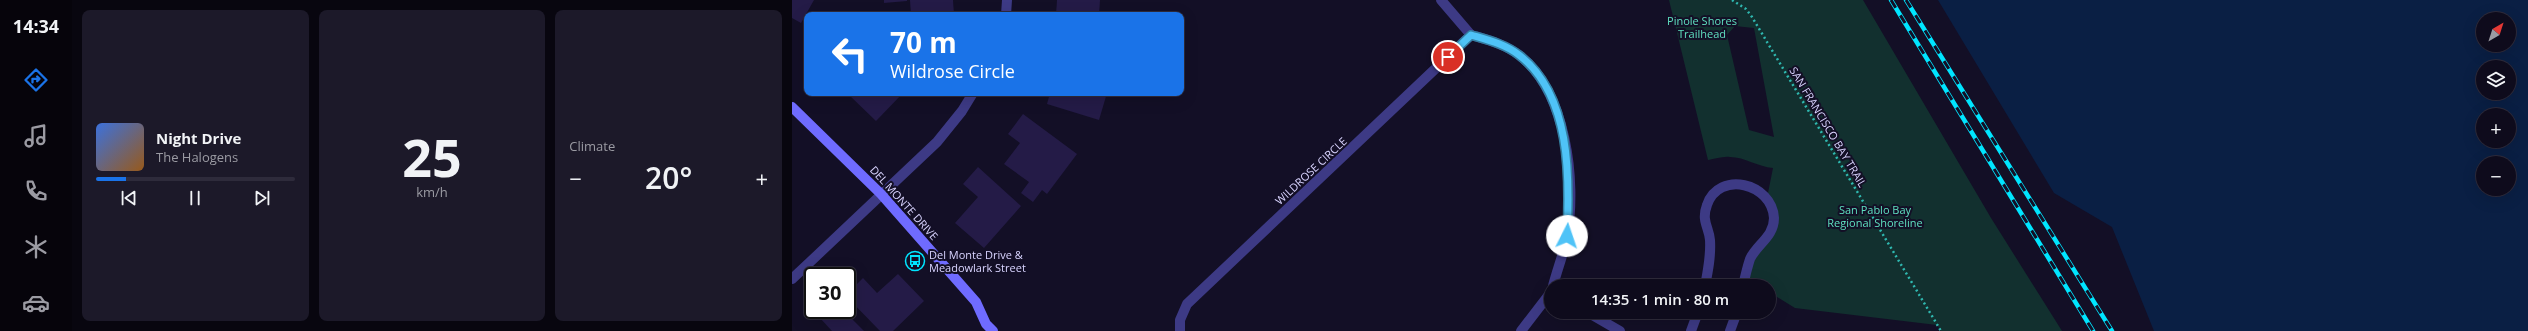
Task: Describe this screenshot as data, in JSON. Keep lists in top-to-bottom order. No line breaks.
{"streets":{"street":["WILDROSE CIRCLE","DEL MONTE DRIVE"],"path":["SAN FRANCISCO BAY TRAIL"]},"parks":["Pinole Shores Trailhead","San Pablo Bay Regional Shoreline"],"places":{"bus stop":["Del Monte Drive & Meadowlark Street"]},"north":"top right","page":{"tabs":"14:34","tile":[["25","km/h"],"Climate"],"map_buttons":["+","−"],"turn":["70 m","Wildrose Circle"],"song":["Night Drive","The Halogens"],"heat":["−","20°","+"],"limit":"30","trip":"14:35 · 1 min · 80 m"}}
